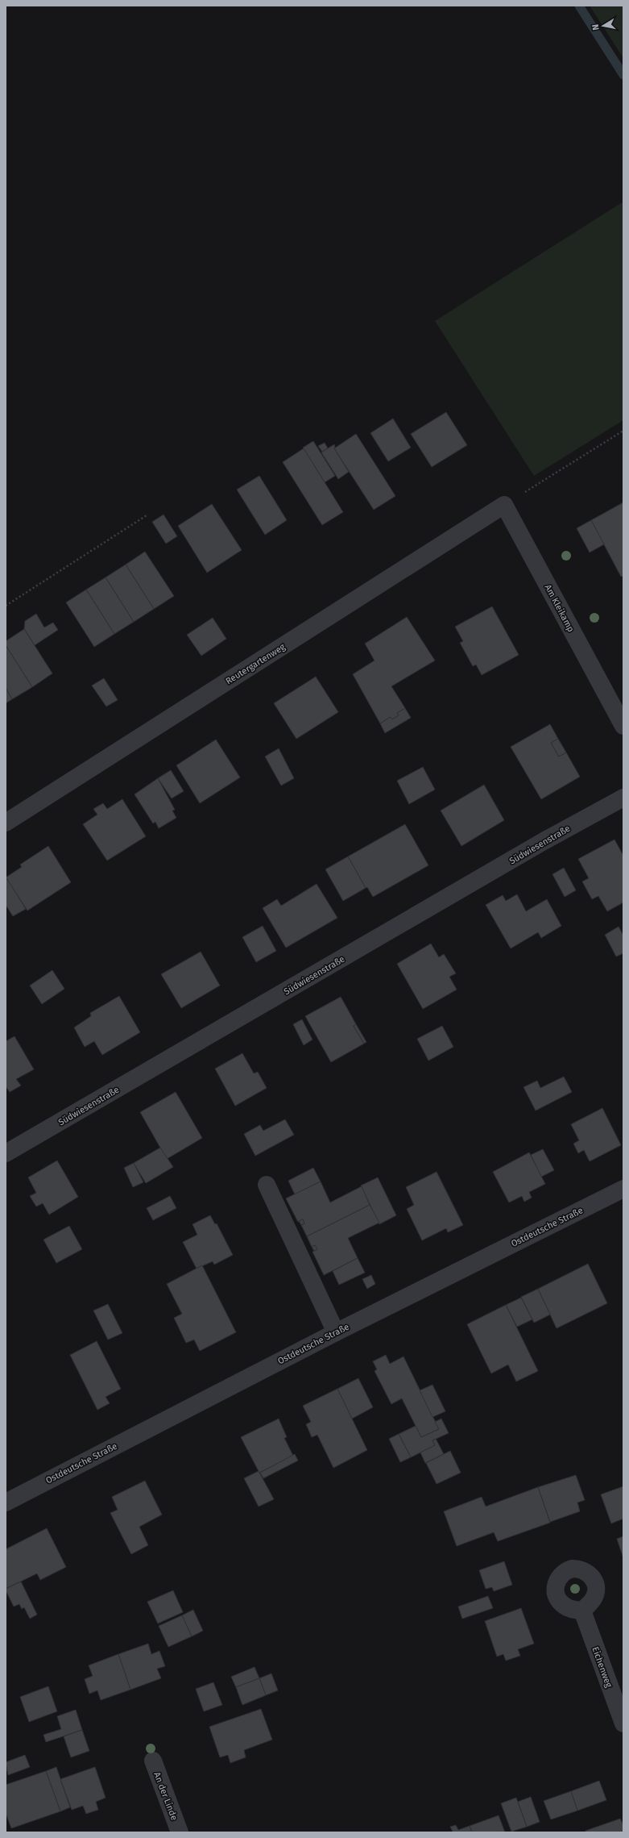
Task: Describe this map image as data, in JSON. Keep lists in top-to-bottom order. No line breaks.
{"streets":{"street":["Am Kleikamp","Reutergartenweg","Südwiesenstraße","Ostdeutsche Straße","Eichenweg","An der Linde"]},"crossings":[["Am Kleikamp","Reutergartenweg"]],"north":"left"}
